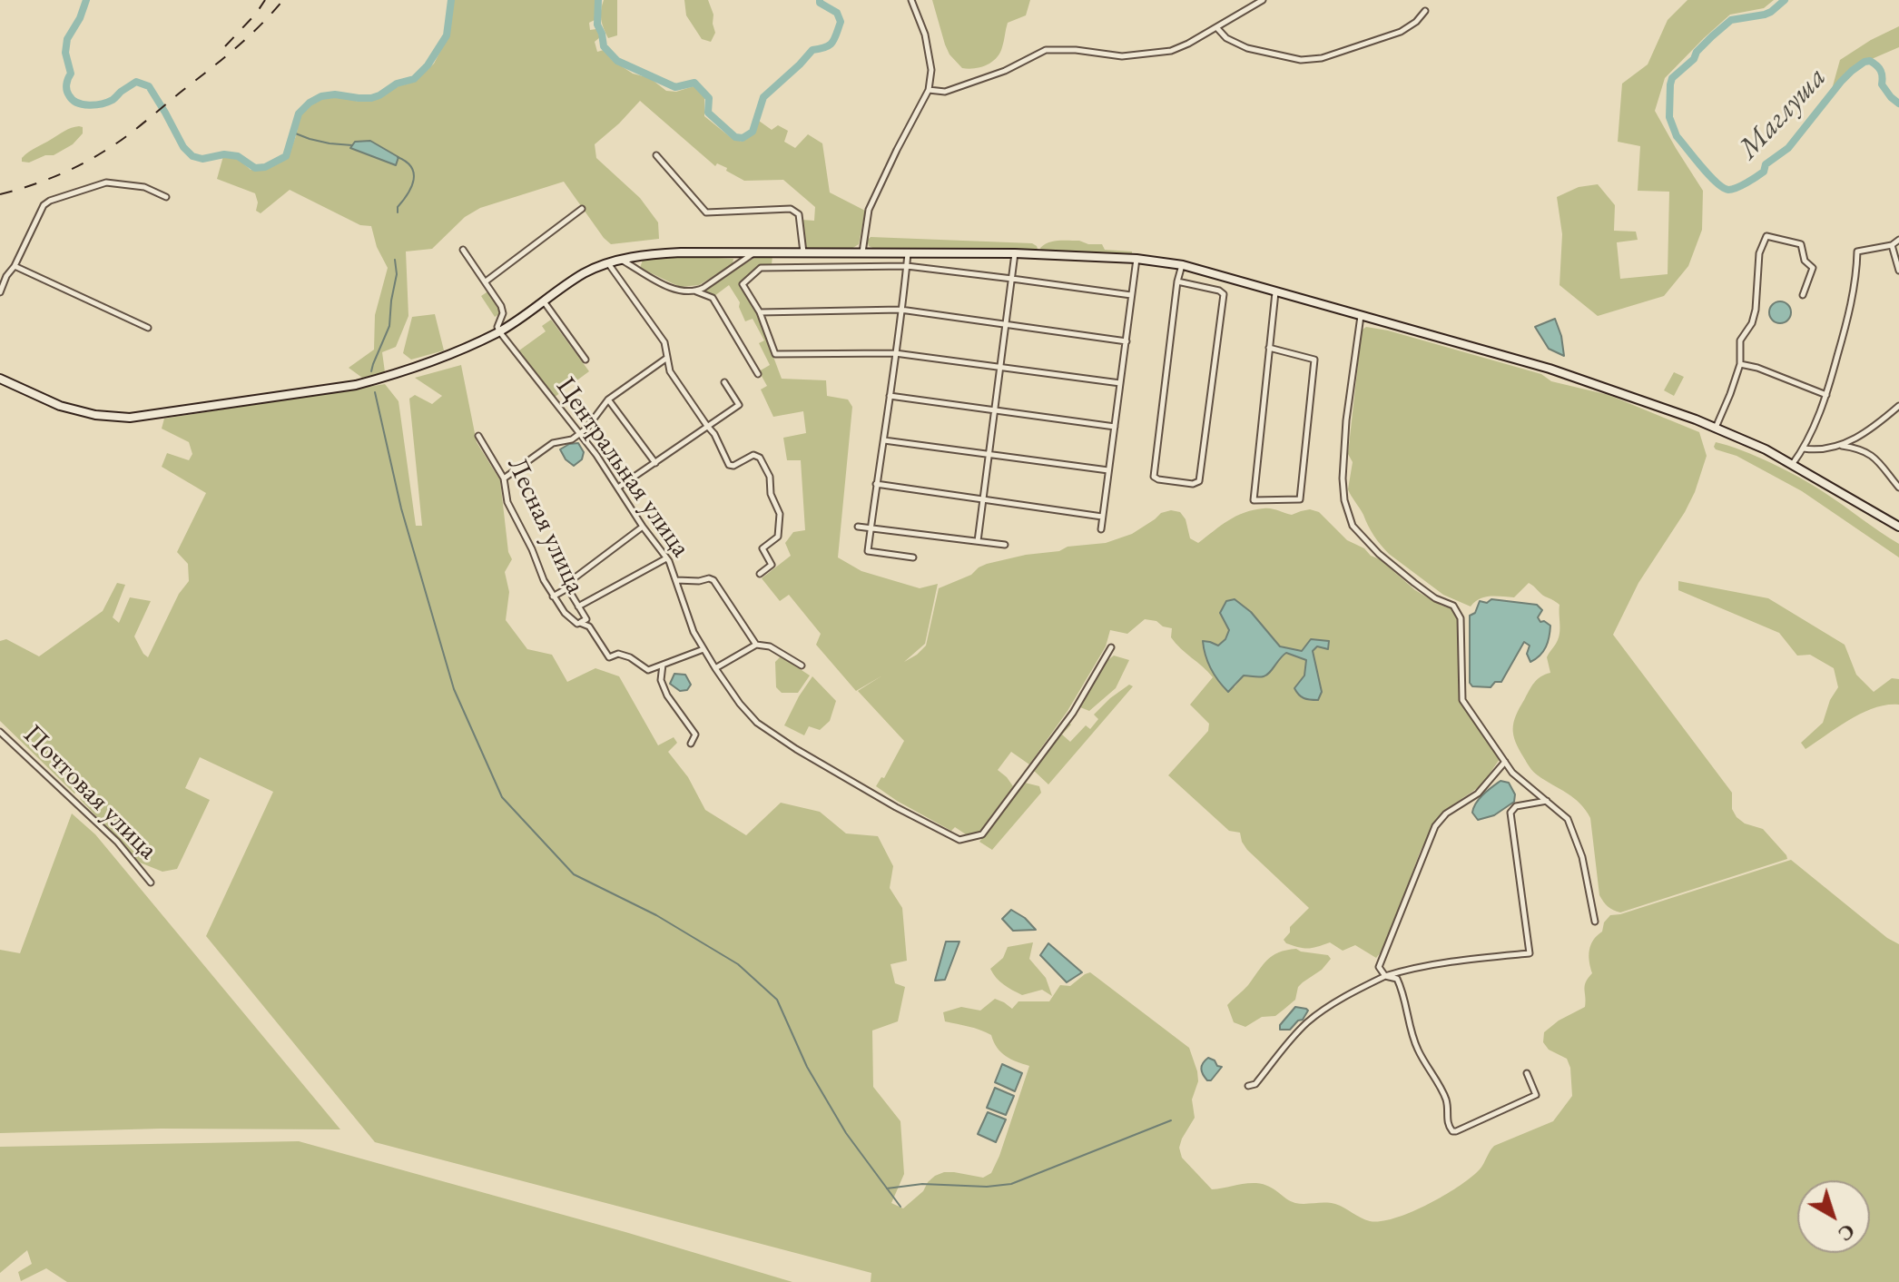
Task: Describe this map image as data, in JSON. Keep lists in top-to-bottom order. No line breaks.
{"streets":{"street":["Центральная улица","Лесная улица","Почтовая улица"]},"water":["Маглуша"],"north":"bottom right"}
